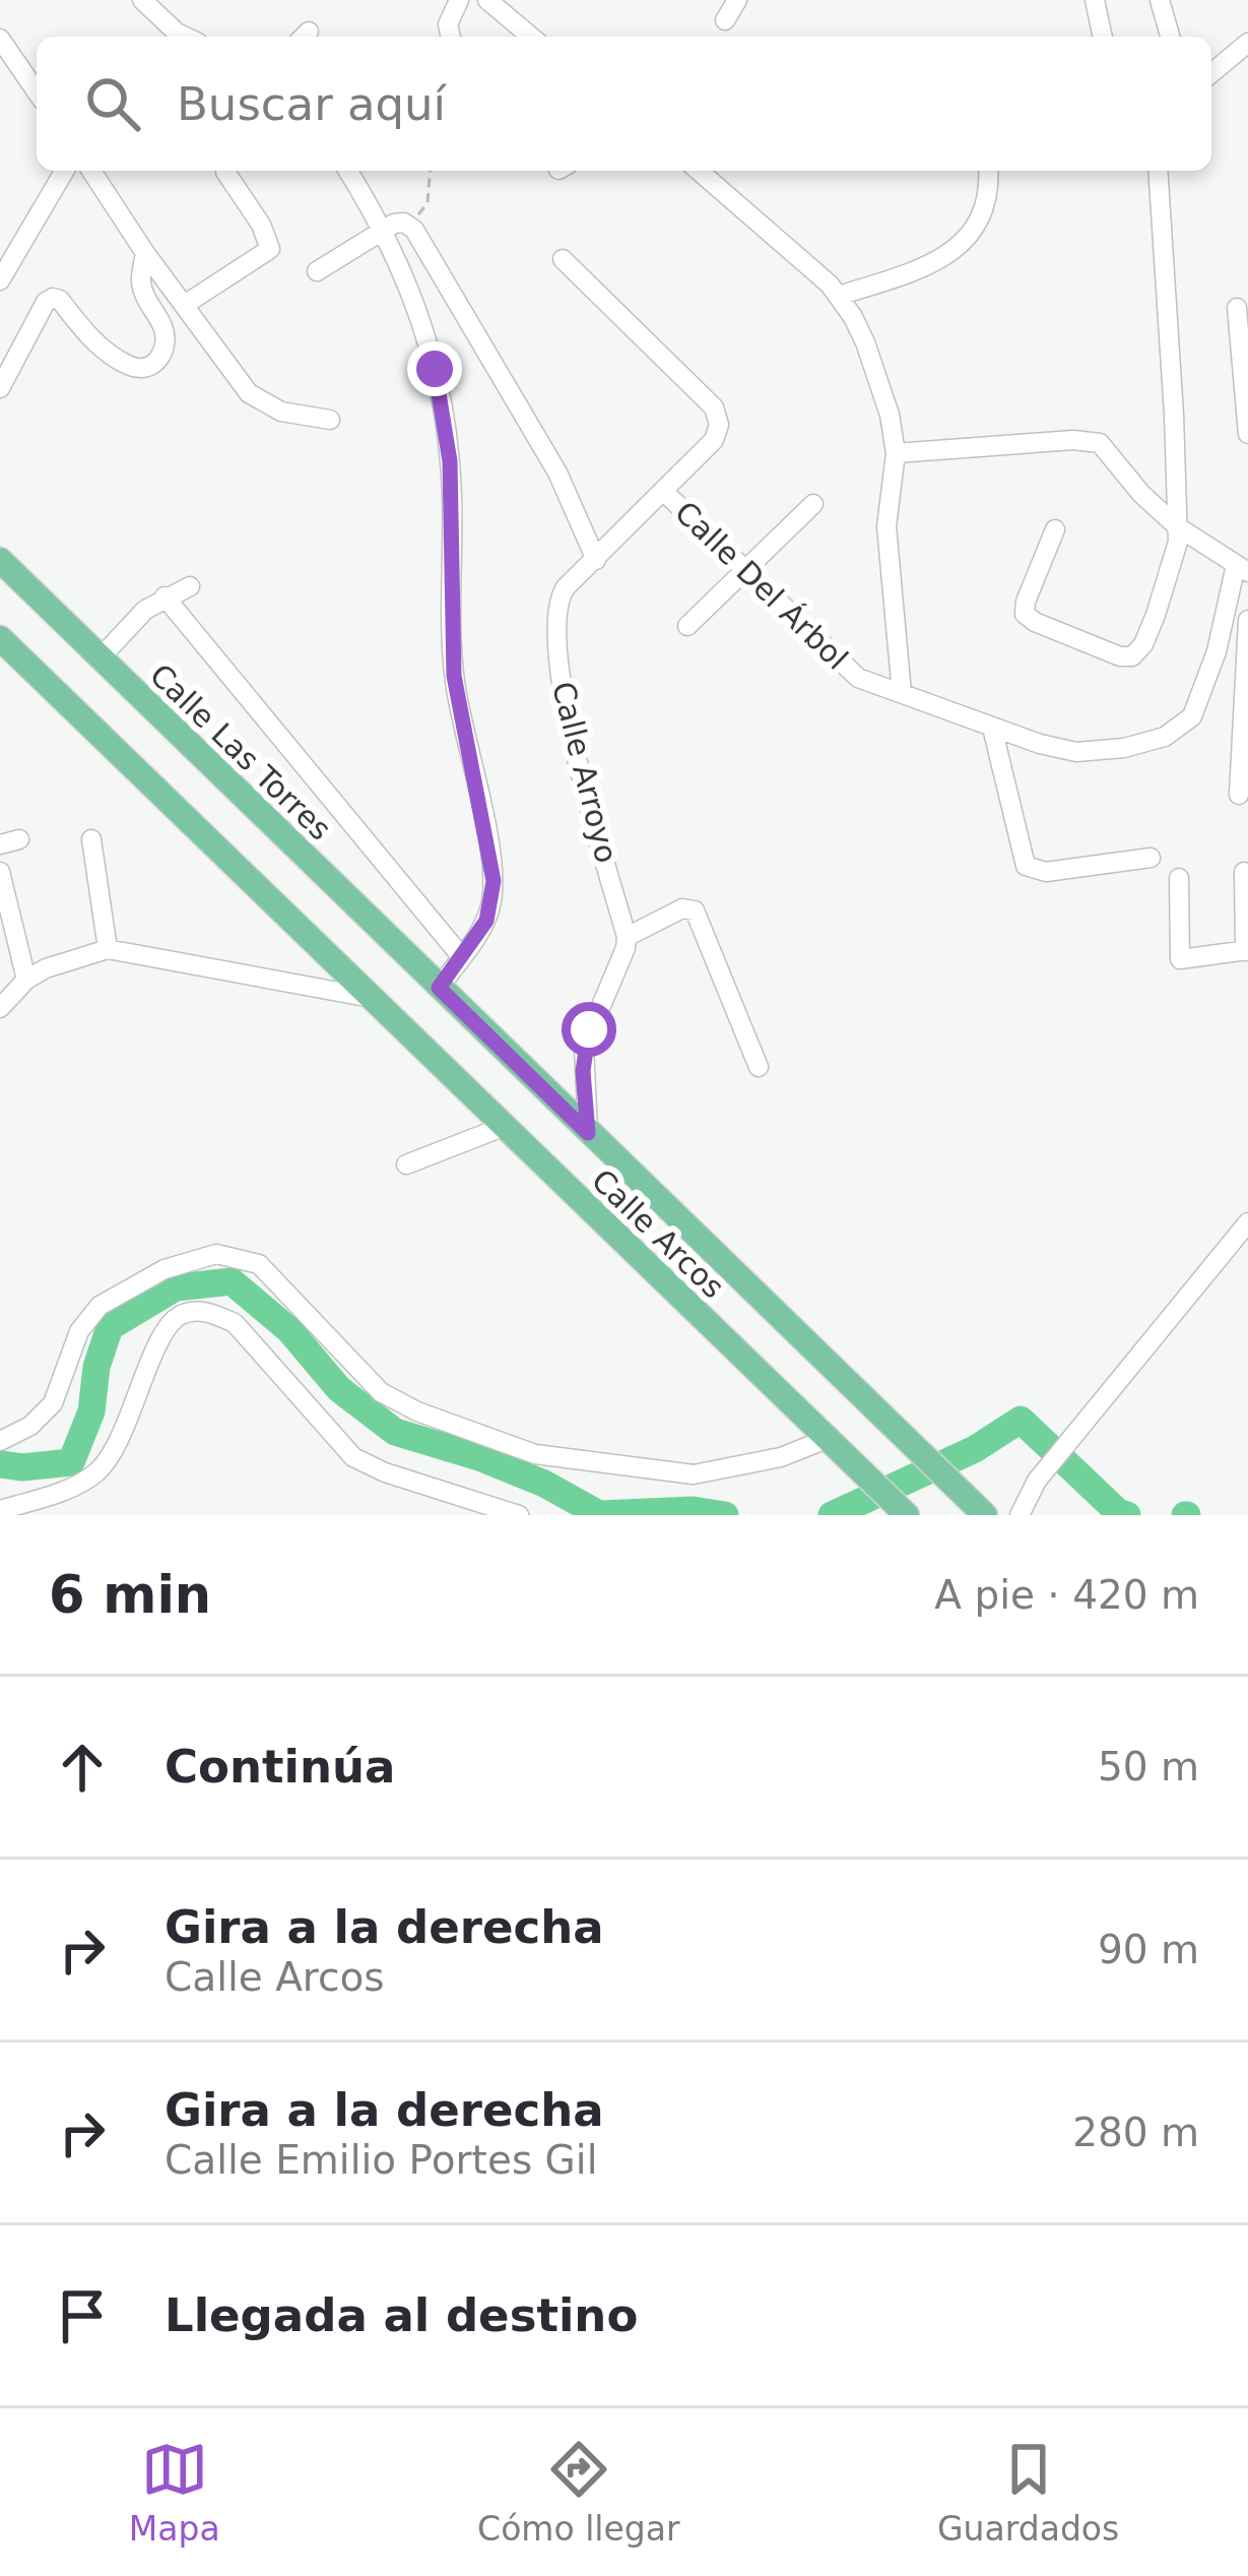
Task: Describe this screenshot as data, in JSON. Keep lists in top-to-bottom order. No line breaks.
{"streets":{"main road":["Calle Las Torres","Calle Arcos"],"street":["Calle Del Árbol","Calle Arroyo"]},"crossings":[["Calle Del Árbol","Calle Arroyo"],["Calle Las Torres","Calle Arcos"]],"page":{"search":"Buscar aquí","heading":["6 min","A pie · 420 m"],"list":[["Continúa","50 m"],["Gira a la derecha","Calle Arcos","90 m"],["Gira a la derecha","Calle Emilio Portes Gil","280 m"],"Llegada al destino"],"nav":["Mapa","Cómo llegar","Guardados"]}}
